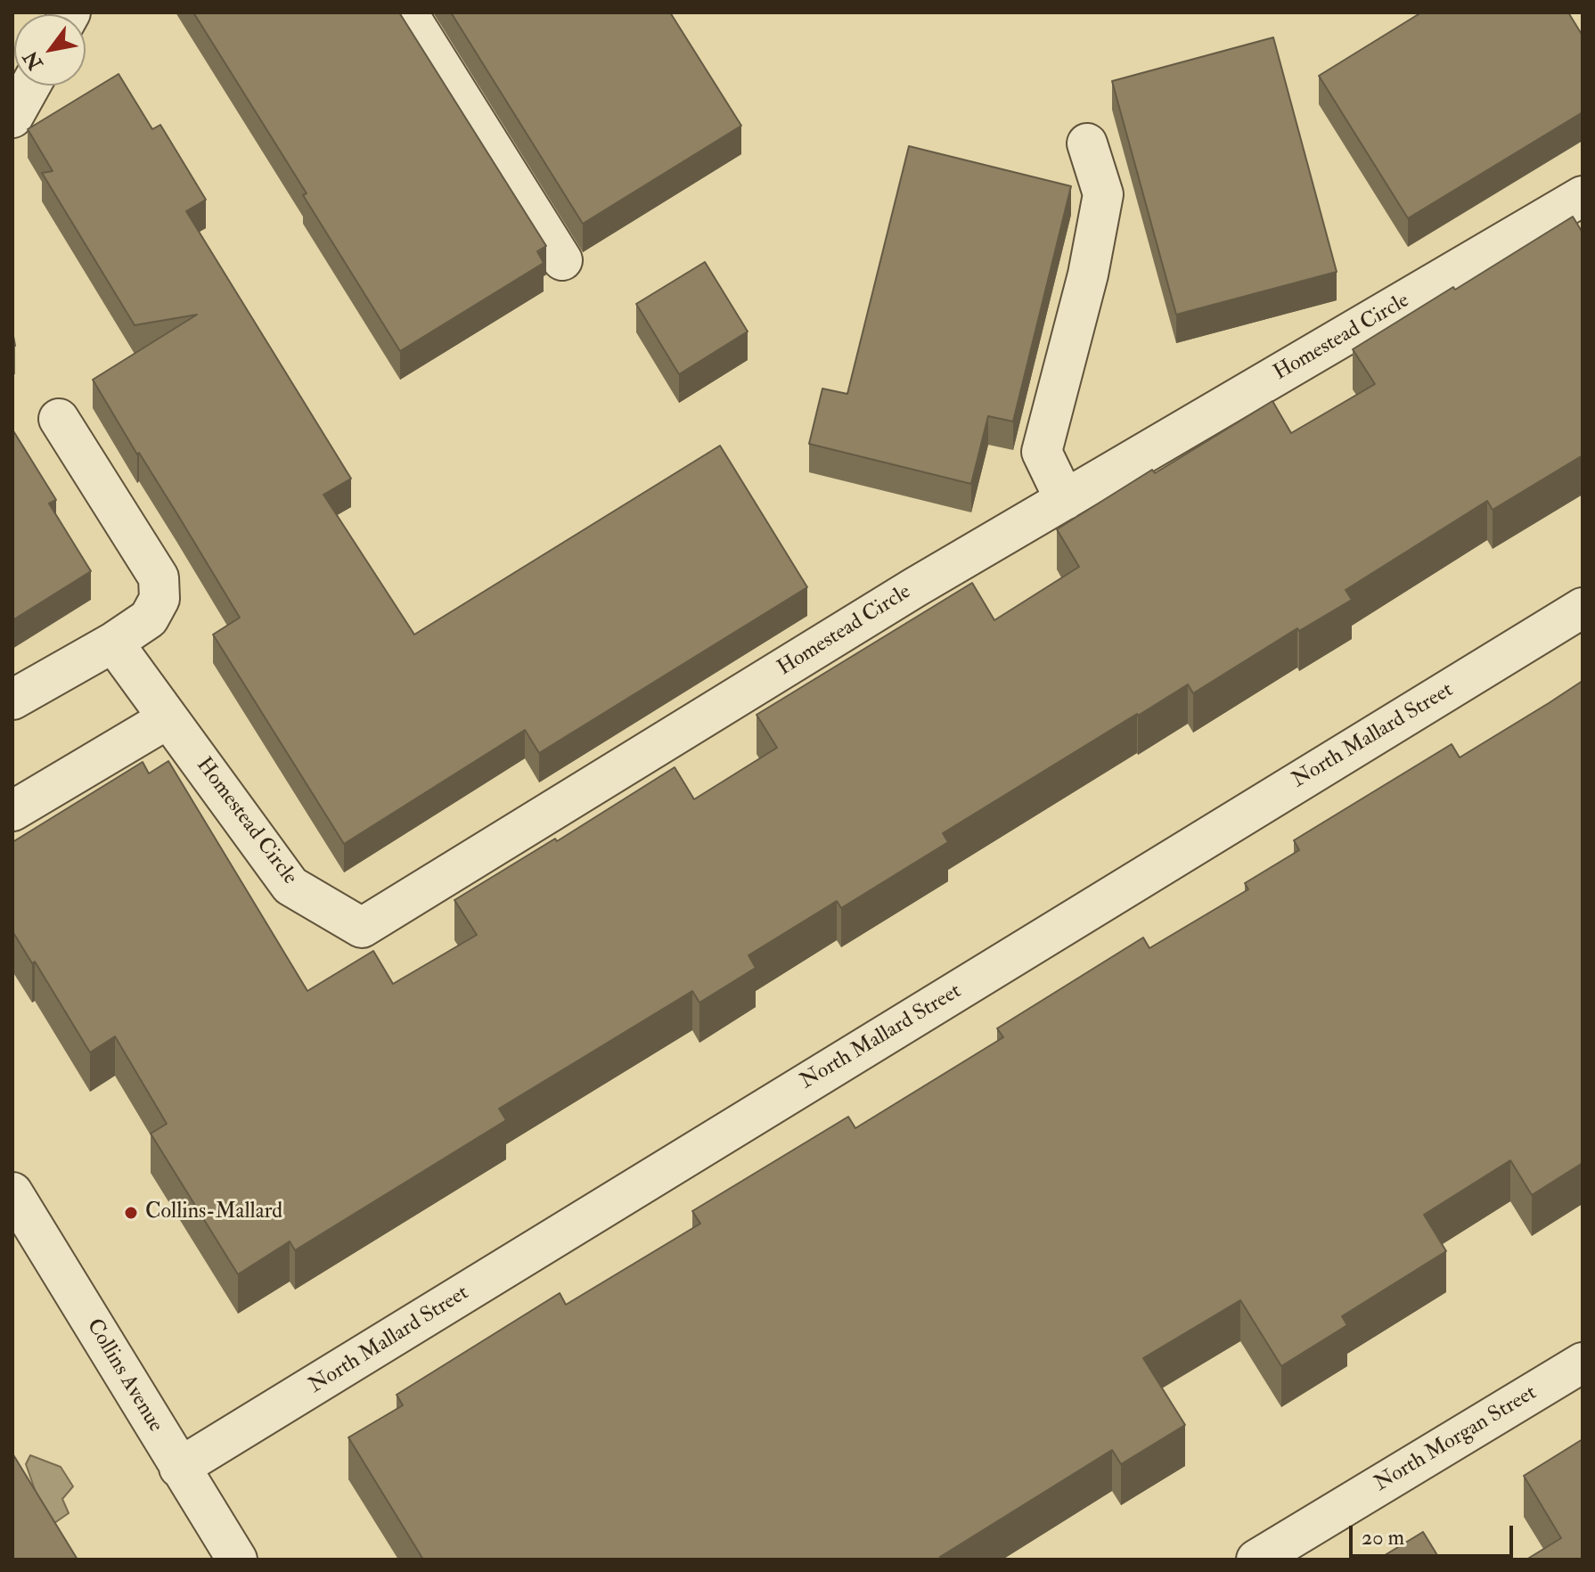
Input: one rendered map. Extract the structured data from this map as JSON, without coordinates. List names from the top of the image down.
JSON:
{
  "streets": {
    "street": [
      "Homestead Circle",
      "North Mallard Street",
      "Collins Avenue",
      "North Morgan Street"
    ]
  },
  "crossings": [
    ["North Mallard Street", "Collins Avenue"]
  ],
  "places": ["Collins-Mallard"],
  "scale_bar": "20 m",
  "north": "bottom left"
}
